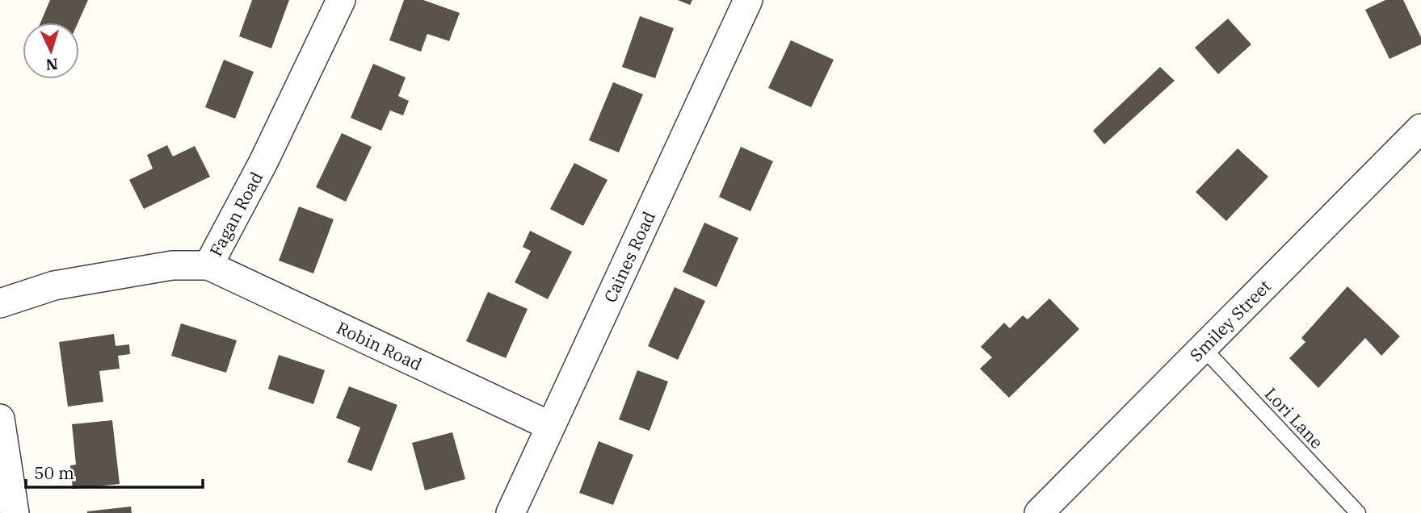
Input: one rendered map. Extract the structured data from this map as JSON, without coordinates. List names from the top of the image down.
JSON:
{
  "streets": {
    "street": [
      "Fagan Road",
      "Caines Road",
      "Smiley Street",
      "Robin Road"
    ],
    "lane": ["Lori Lane"]
  },
  "crossings": [
    ["Fagan Road", "Robin Road"],
    ["Caines Road", "Robin Road"],
    ["Smiley Street", "Lori Lane"]
  ],
  "scale_bar": "50 m",
  "north": "bottom"
}
